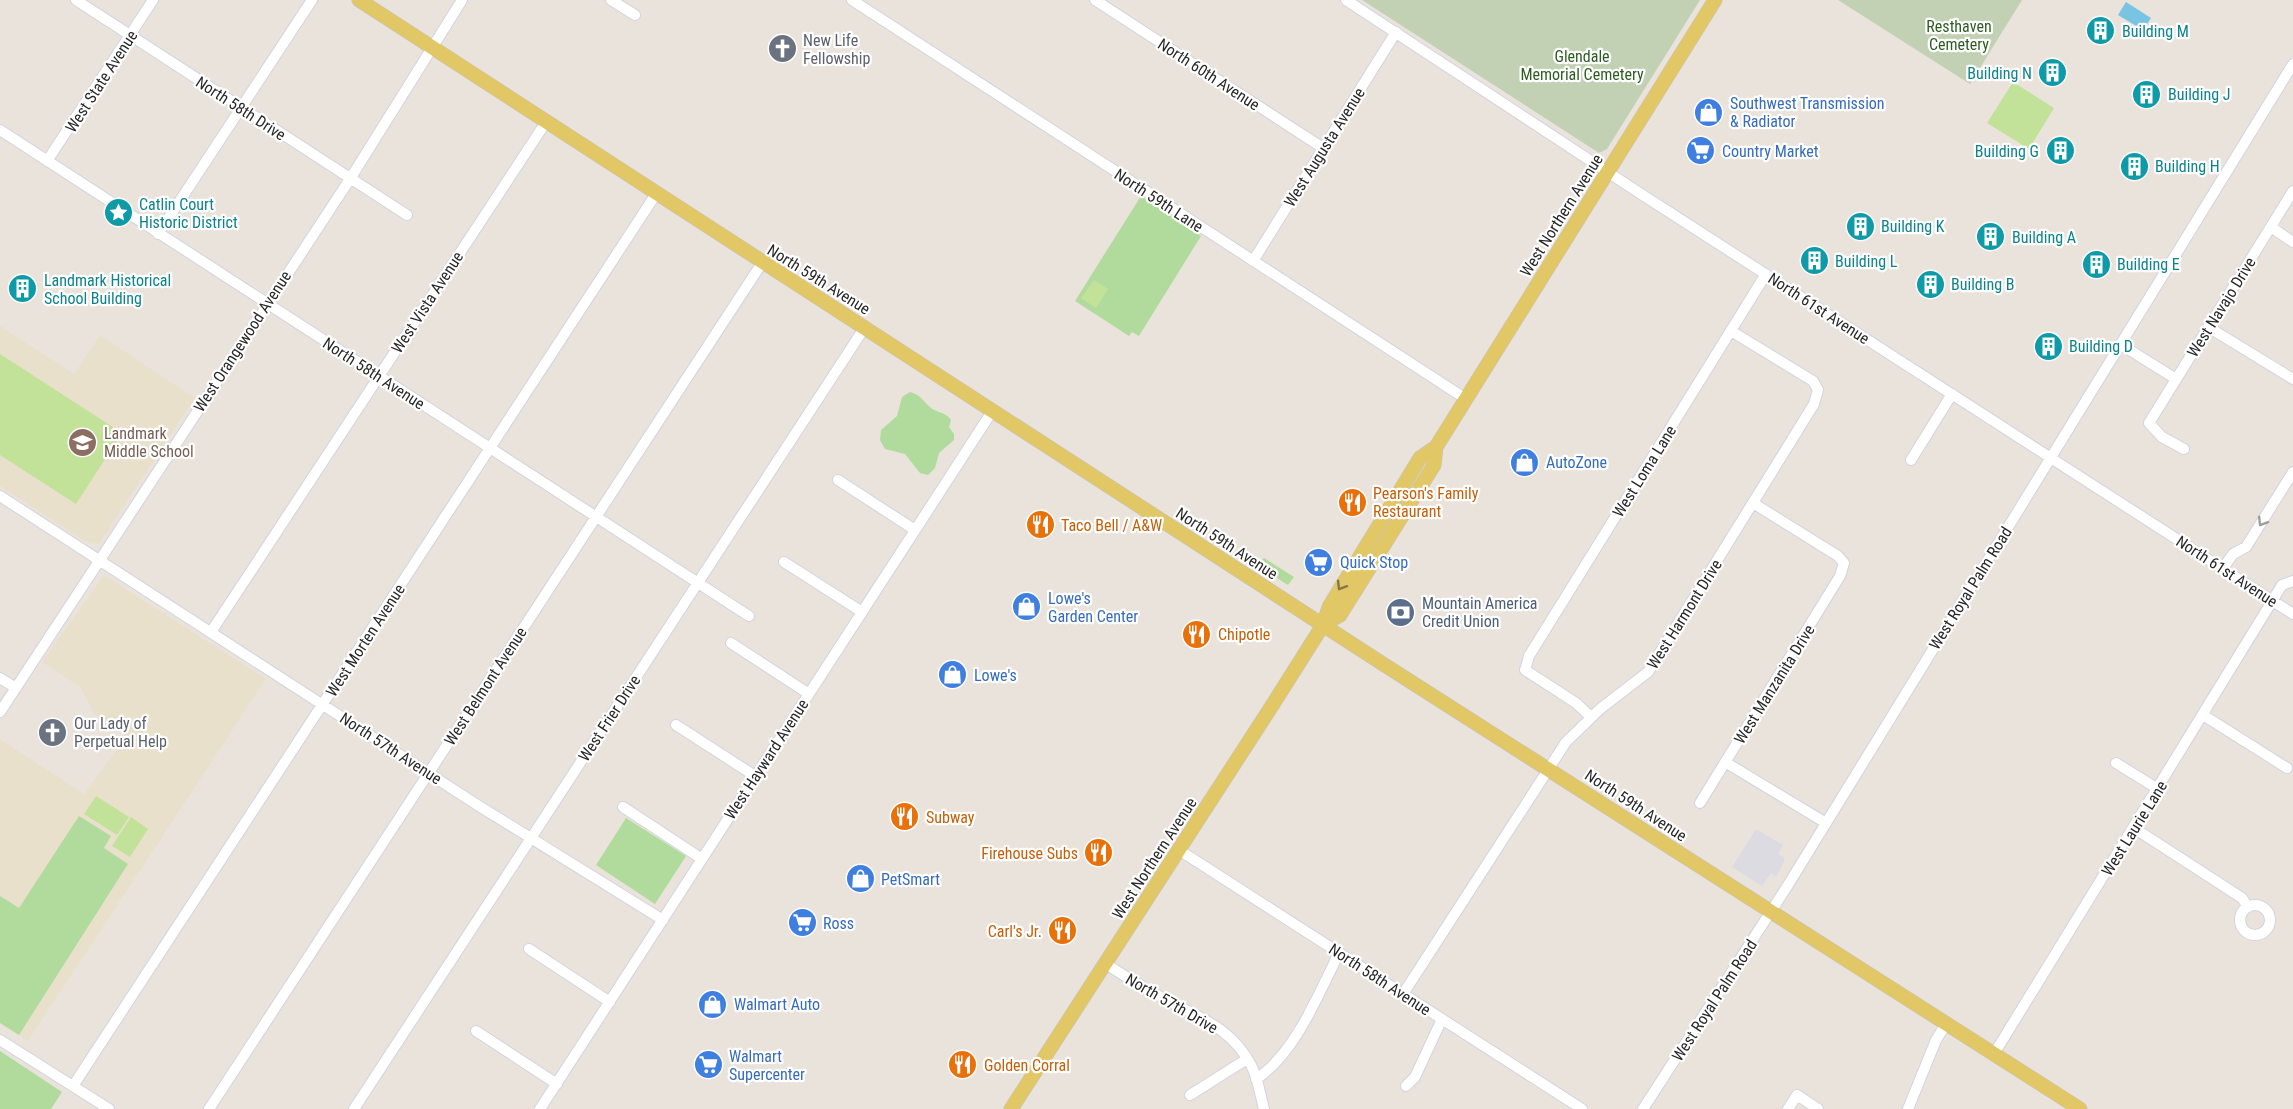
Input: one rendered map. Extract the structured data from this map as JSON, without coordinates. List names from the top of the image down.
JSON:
{
  "streets": {
    "main road": ["West Northern Avenue", "North 59th Avenue"],
    "street": [
      "North 60th Avenue",
      "West State Avenue",
      "North 58th Drive",
      "West Augusta Avenue",
      "North 59th Lane",
      "West Vista Avenue",
      "West Navajo Drive",
      "North 61st Avenue",
      "West Orangewood Avenue",
      "North 58th Avenue",
      "West Loma Lane",
      "West Royal Palm Road",
      "West Harmont Drive",
      "West Morten Avenue",
      "West Manzanita Drive",
      "West Belmont Avenue",
      "West Frier Drive",
      "North 57th Avenue",
      "West Hayward Avenue",
      "West Laurie Lane",
      "North 57th Drive"
    ]
  },
  "crossings": [
    ["North 60th Avenue", "West Augusta Avenue"],
    ["West State Avenue", "North 58th Drive"],
    ["West State Avenue", "North 58th Avenue"],
    ["North 58th Drive", "West Orangewood Avenue"],
    ["West Augusta Avenue", "North 59th Lane"],
    ["West Augusta Avenue", "North 61st Avenue"],
    ["North 59th Lane", "West Northern Avenue"],
    ["West Northern Avenue", "North 59th Avenue"],
    ["West Northern Avenue", "North 61st Avenue"],
    ["West Northern Avenue", "North 58th Avenue"],
    ["West Northern Avenue", "North 57th Drive"],
    ["North 59th Avenue", "West Vista Avenue"],
    ["North 59th Avenue", "West Orangewood Avenue"],
    ["North 59th Avenue", "West Royal Palm Road"],
    ["North 59th Avenue", "West Harmont Drive"],
    ["North 59th Avenue", "West Morten Avenue"],
    ["North 59th Avenue", "West Belmont Avenue"],
    ["North 59th Avenue", "West Frier Drive"],
    ["North 59th Avenue", "West Hayward Avenue"],
    ["North 59th Avenue", "West Laurie Lane"],
    ["West Vista Avenue", "North 58th Avenue"],
    ["West Vista Avenue", "North 57th Avenue"],
    ["North 61st Avenue", "West Loma Lane"],
    ["North 61st Avenue", "West Royal Palm Road"],
    ["North 61st Avenue", "West Laurie Lane"],
    ["West Orangewood Avenue", "North 58th Avenue"],
    ["West Orangewood Avenue", "North 57th Avenue"],
    ["North 58th Avenue", "West Harmont Drive"],
    ["North 58th Avenue", "West Morten Avenue"],
    ["North 58th Avenue", "West Belmont Avenue"],
    ["North 58th Avenue", "West Frier Drive"],
    ["West Loma Lane", "West Harmont Drive"],
    ["West Harmont Drive", "West Manzanita Drive"],
    ["West Morten Avenue", "North 57th Avenue"],
    ["West Belmont Avenue", "North 57th Avenue"],
    ["West Frier Drive", "North 57th Avenue"],
    ["North 57th Avenue", "West Hayward Avenue"]
  ],
  "parks": ["Resthaven Cemetery", "Glendale Memorial Cemetery"],
  "places": {
    "building": [
      "Building M",
      "Building N",
      "Building J",
      "Building G",
      "Building H",
      "Building K",
      "Building A",
      "Building L",
      "Building E",
      "Building B",
      "Landmark Historical School Building",
      "Building D"
    ],
    "church": ["New Life Fellowship", "Our Lady of Perpetual Help"],
    "shop": [
      "Southwest Transmission & Radiator",
      "AutoZone",
      "Lowe's Garden Center",
      "Lowe's",
      "PetSmart",
      "Walmart Auto"
    ],
    "supermarket": [
      "Country Market",
      "Quick Stop",
      "Ross",
      "Walmart Supercenter"
    ],
    "place": ["Catlin Court Historic District"],
    "school or university": ["Landmark Middle School"],
    "restaurant": [
      "Pearson's Family Restaurant",
      "Taco Bell / A&W",
      "Chipotle",
      "Subway",
      "Firehouse Subs",
      "Carl's Jr.",
      "Golden Corral"
    ],
    "bank": ["Mountain America Credit Union"]
  }
}
